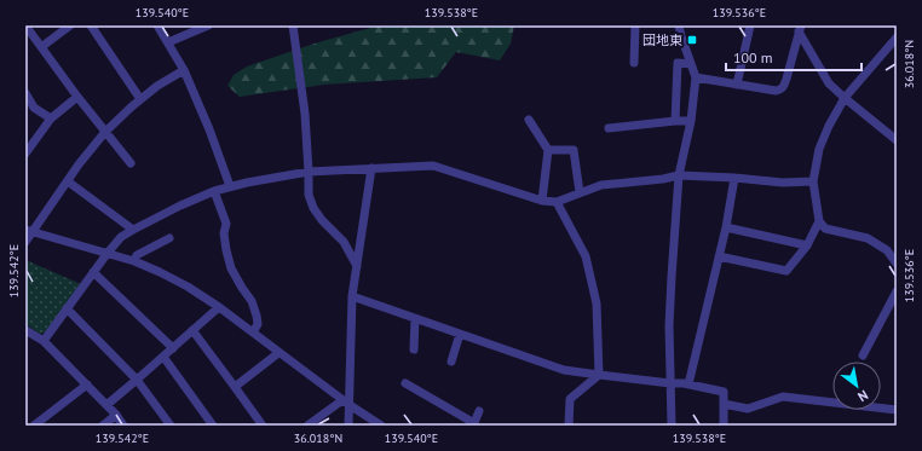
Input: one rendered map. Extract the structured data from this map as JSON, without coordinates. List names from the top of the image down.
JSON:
{
  "places": {
    "transit": ["団地東"]
  },
  "scale_bar": "100 m",
  "north": "bottom right",
  "coordinates": [
    "139.540°E",
    "139.538°E",
    "139.536°E",
    "36.018°N",
    "139.542°E"
  ]
}
